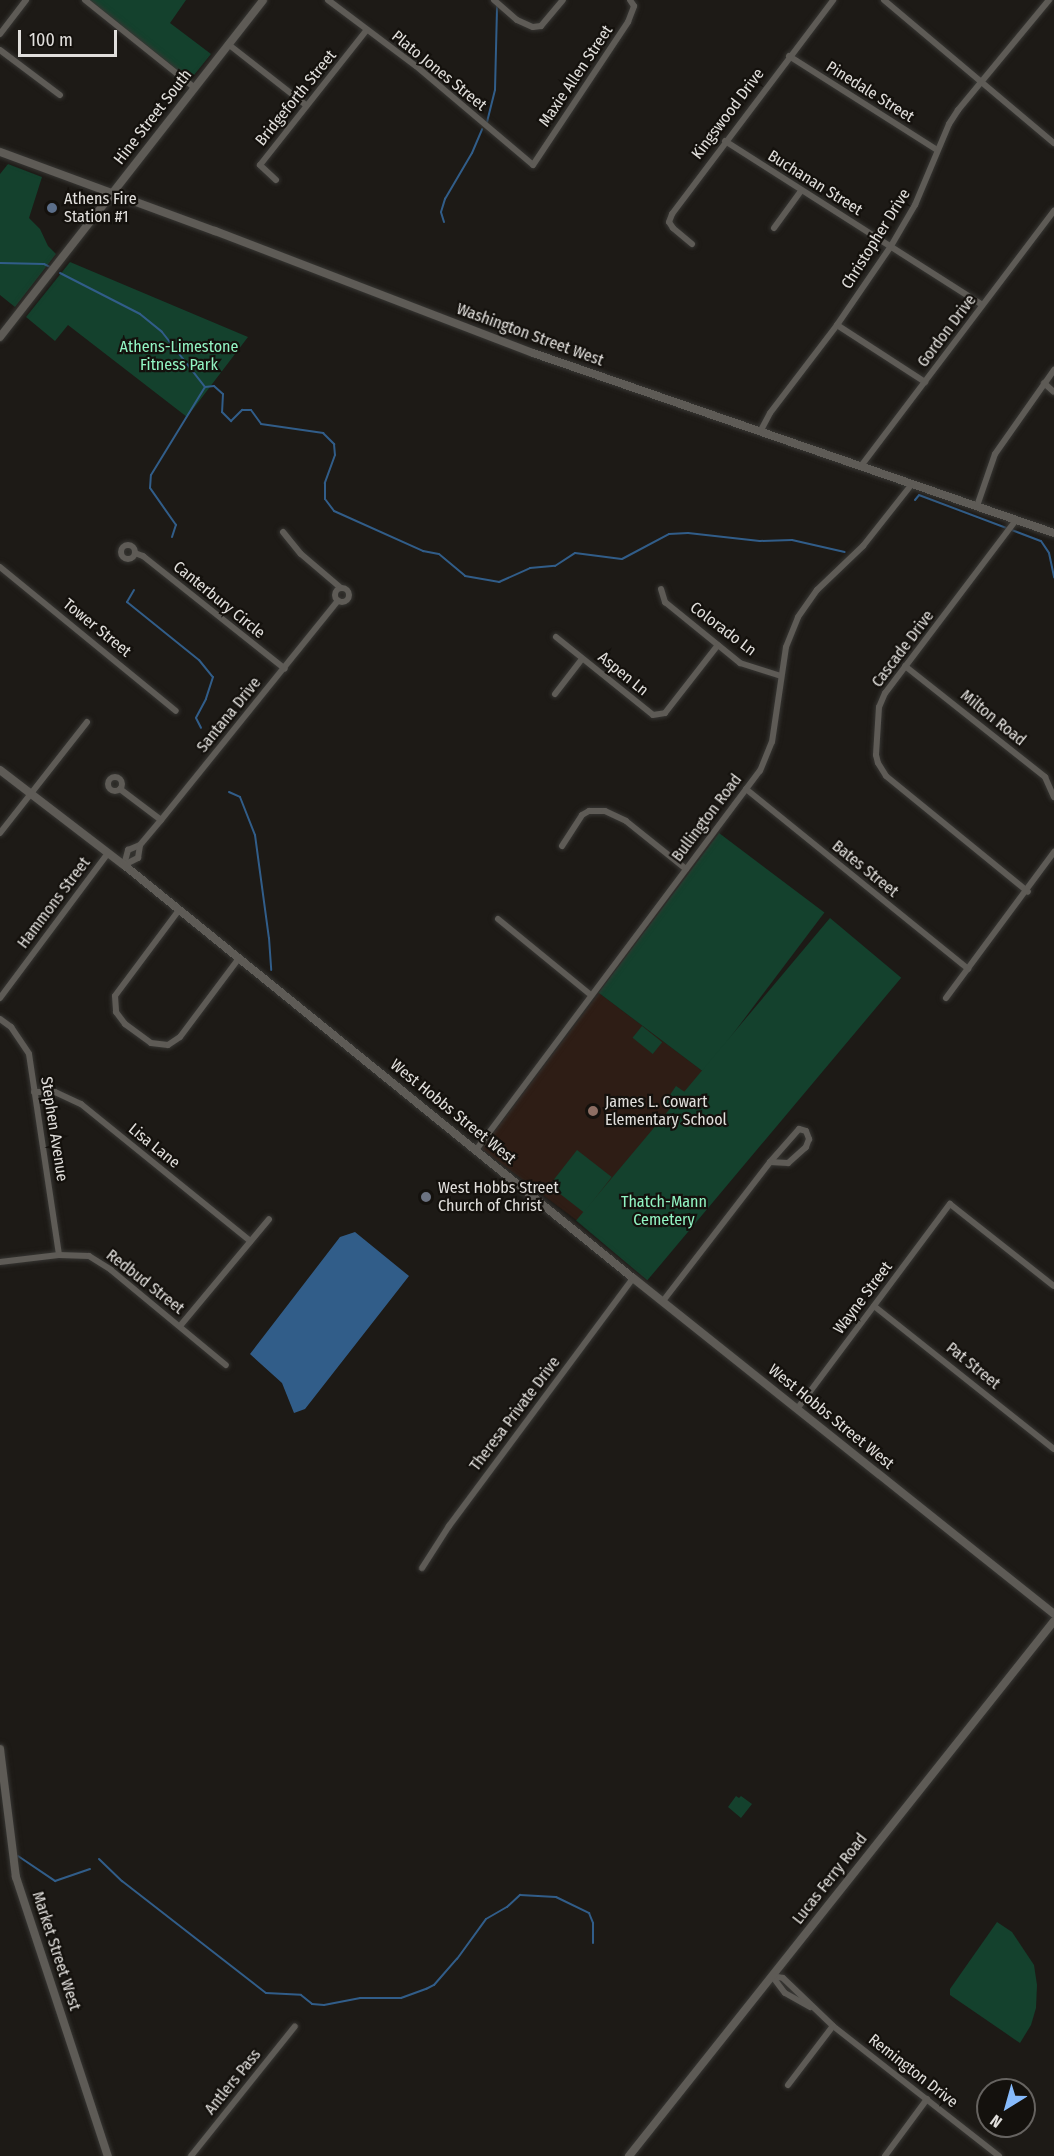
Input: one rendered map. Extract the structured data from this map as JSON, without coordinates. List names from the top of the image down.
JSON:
{
  "streets": {
    "street": [
      "Plato Jones Street",
      "Maxie Allen Street",
      "Pinedale Street",
      "Bridgeforth Street",
      "Kingswood Drive",
      "Hine Street South",
      "Buchanan Street",
      "Christopher Drive",
      "Gordon Drive",
      "Washington Street West",
      "Canterbury Circle",
      "Tower Street",
      "Colorado Ln",
      "Cascade Drive",
      "Aspen Ln",
      "Santana Drive",
      "Milton Road",
      "Bullington Road",
      "Bates Street",
      "Hammons Street",
      "West Hobbs Street West",
      "Stephen Avenue",
      "Lisa Lane",
      "Redbud Street",
      "Wayne Street",
      "Pat Street",
      "Theresa Private Drive",
      "Lucas Ferry Road",
      "Market Street West",
      "Remington Drive",
      "Antlers Pass"
    ]
  },
  "crossings": [
    ["Plato Jones Street", "Maxie Allen Street"],
    ["Plato Jones Street", "Bridgeforth Street"],
    ["Pinedale Street", "Kingswood Drive"],
    ["Pinedale Street", "Christopher Drive"],
    ["Kingswood Drive", "Buchanan Street"],
    ["Hine Street South", "Washington Street West"],
    ["Buchanan Street", "Christopher Drive"],
    ["Buchanan Street", "Gordon Drive"],
    ["Christopher Drive", "Washington Street West"],
    ["Gordon Drive", "Washington Street West"],
    ["Washington Street West", "Cascade Drive"],
    ["Washington Street West", "Bullington Road"],
    ["Canterbury Circle", "Santana Drive"],
    ["Colorado Ln", "Aspen Ln"],
    ["Colorado Ln", "Bullington Road"],
    ["Cascade Drive", "Milton Road"],
    ["Santana Drive", "West Hobbs Street West"],
    ["Bullington Road", "Bates Street"],
    ["Bullington Road", "West Hobbs Street West"],
    ["Hammons Street", "West Hobbs Street West"],
    ["West Hobbs Street West", "Wayne Street"],
    ["West Hobbs Street West", "Theresa Private Drive"],
    ["Stephen Avenue", "Lisa Lane"],
    ["Stephen Avenue", "Redbud Street"],
    ["Wayne Street", "Pat Street"],
    ["Lucas Ferry Road", "Remington Drive"]
  ],
  "parks": ["Athens-Limestone Fitness Park", "Thatch-Mann Cemetery"],
  "places": ["Athens Fire Station #1", "James L. Cowart Elementary School", "West Hobbs Street Church of Christ"],
  "scale_bar": "100 m",
  "north": "bottom left"
}
